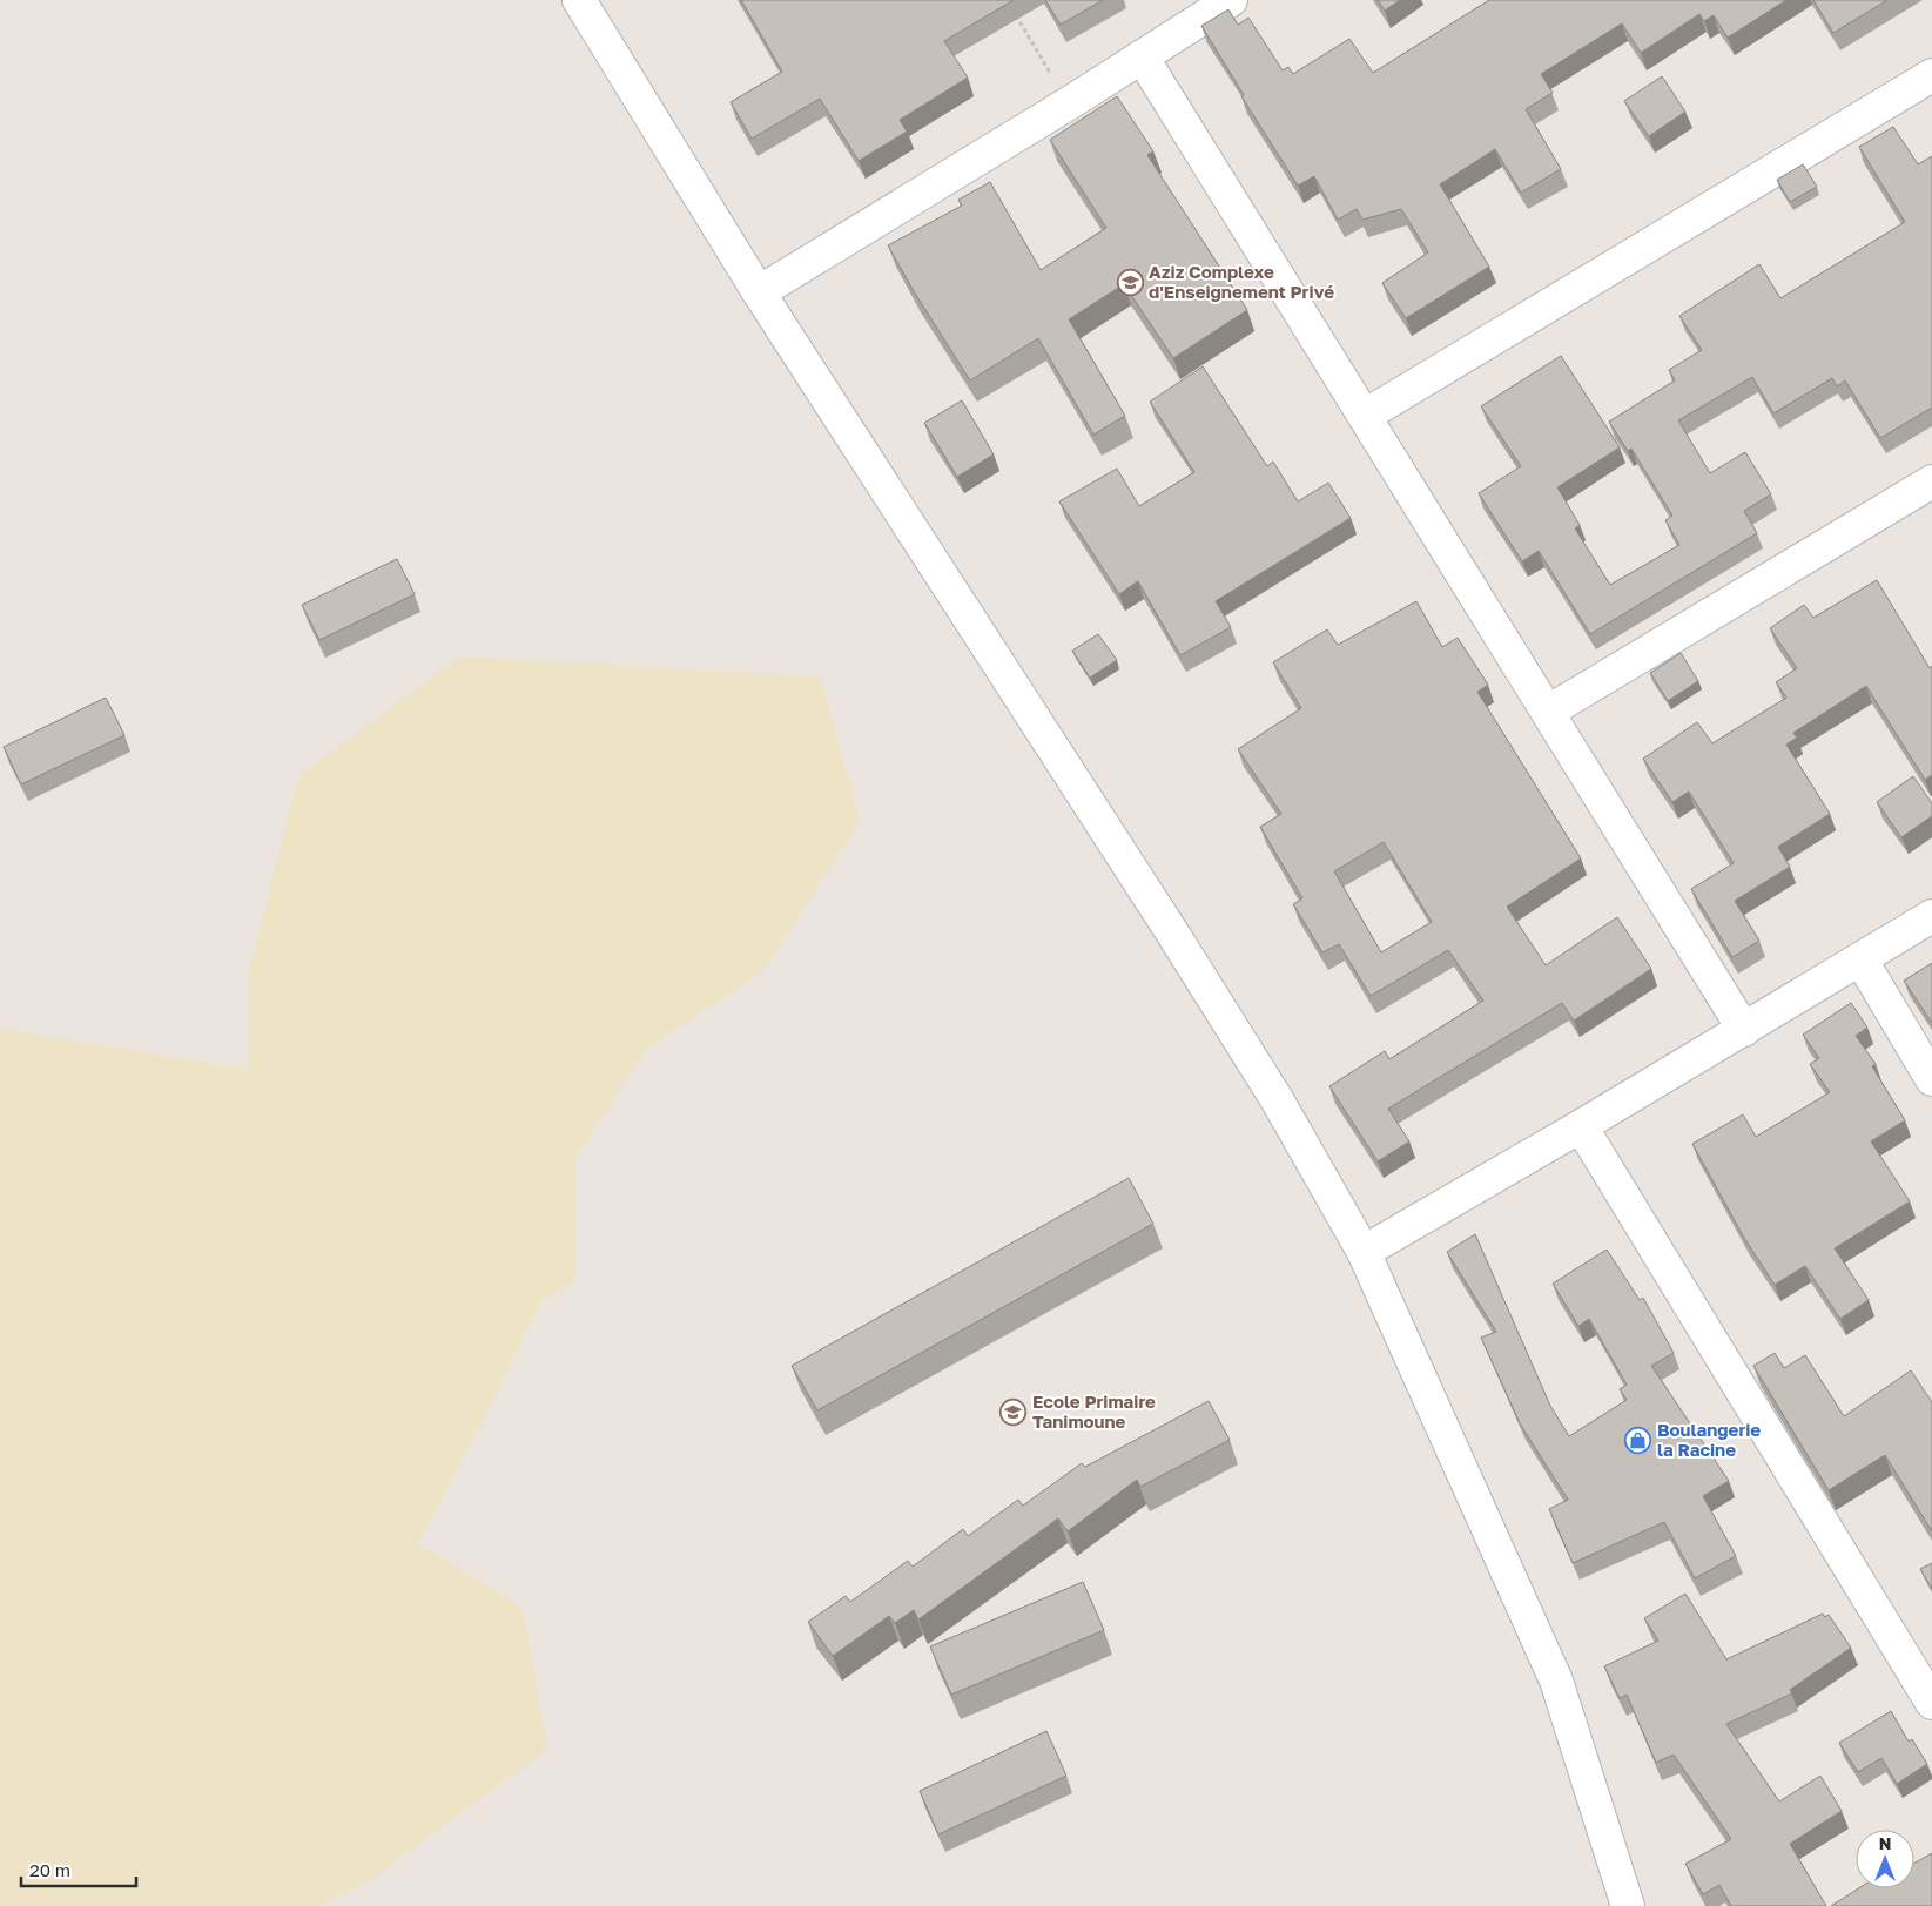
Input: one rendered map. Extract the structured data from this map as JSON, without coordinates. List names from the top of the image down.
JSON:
{
  "places": {
    "school or university": ["Aziz Complexe d'Enseignement Privé", "Ecole Primaire Tanimoune"],
    "shop": ["Boulangerie la Racine"]
  },
  "scale_bar": "20 m",
  "north": "top"
}
